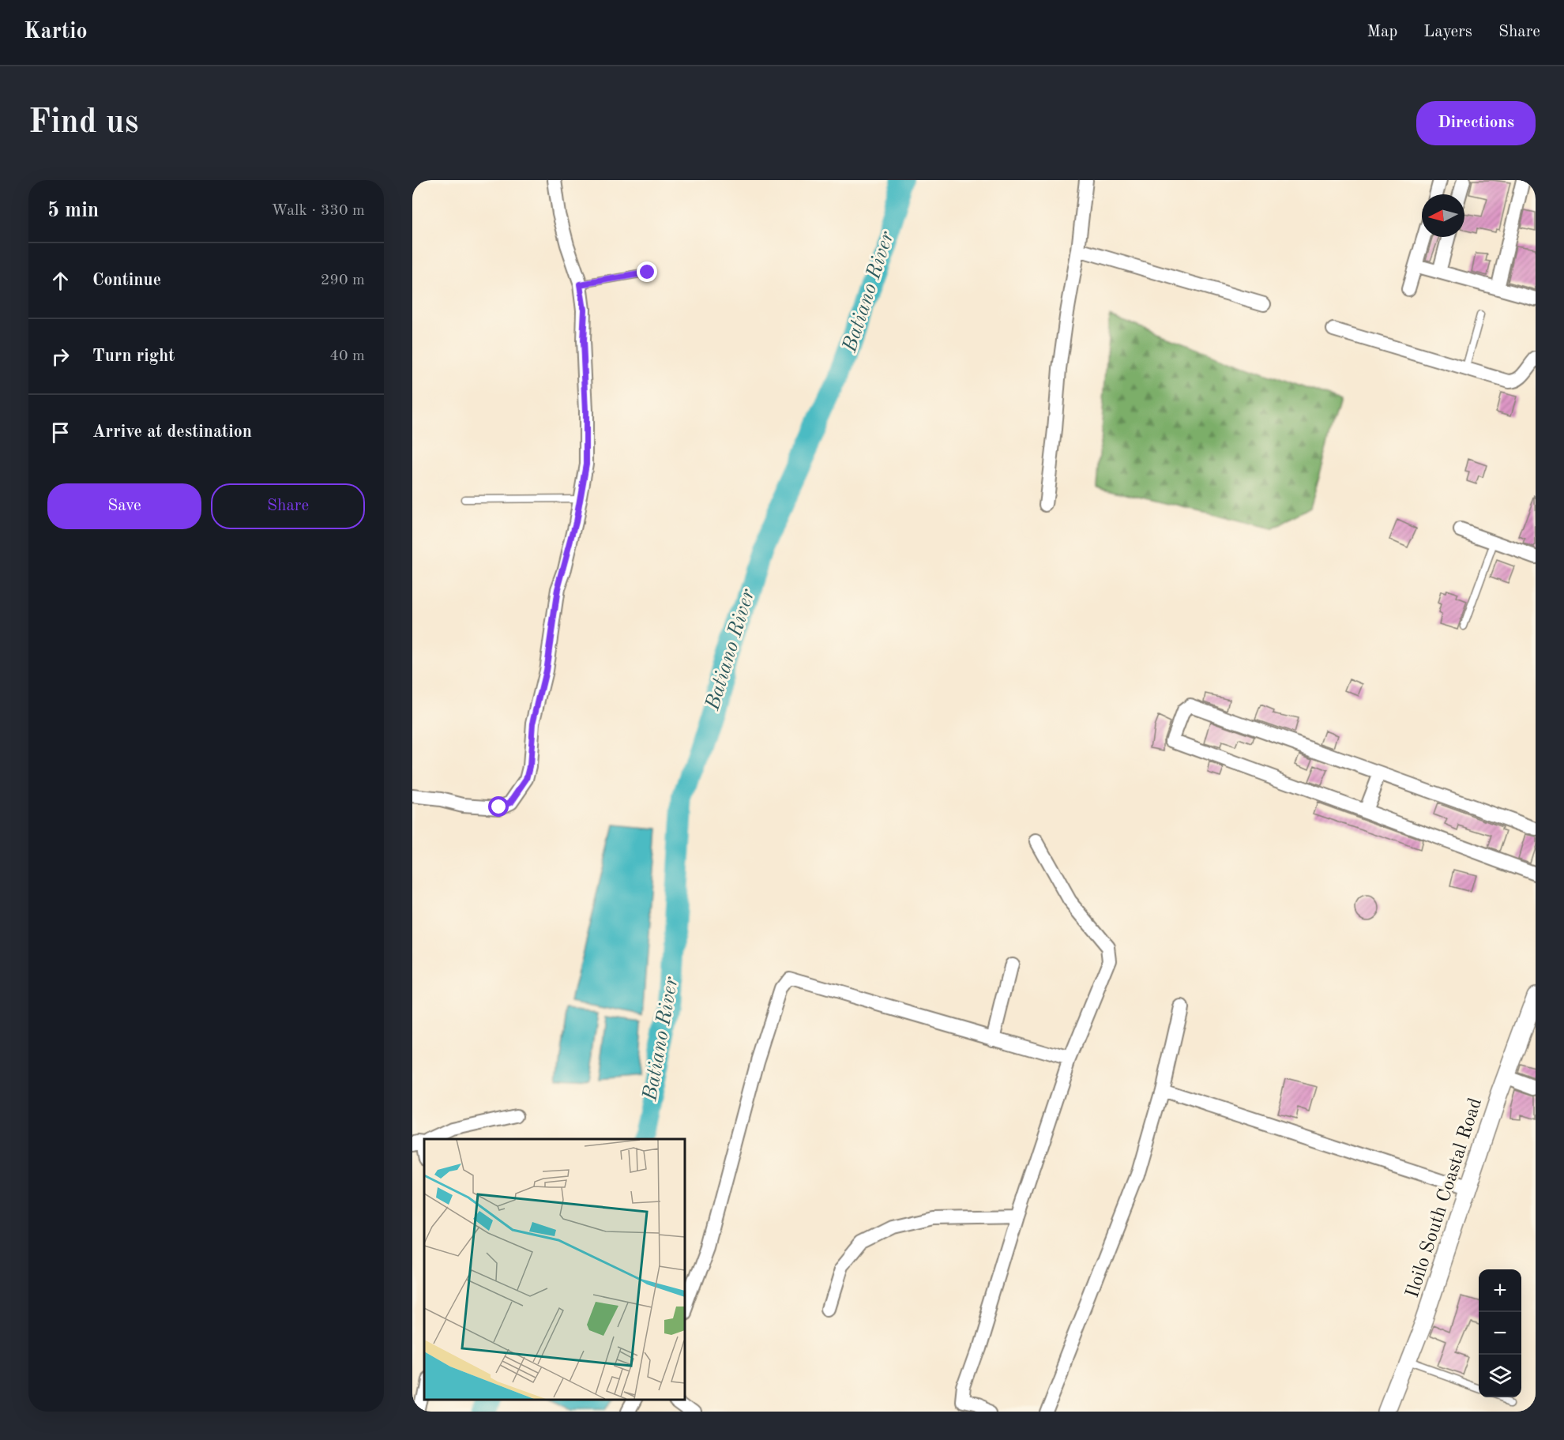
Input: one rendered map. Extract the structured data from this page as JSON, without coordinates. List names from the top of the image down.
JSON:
{
  "streets": {
    "street": ["Iloilo South Coastal Road"]
  },
  "water": ["Batiano River"],
  "north": "left",
  "page": {
    "header": "Kartio",
    "nav": ["Map", "Layers", "Share"],
    "buttons": [
      "Directions",
      ["Save", "Share"]
    ],
    "title": "Find us",
    "heading": ["5 min", "Walk · 330 m"],
    "list": [
      ["Continue", "290 m"],
      ["Turn right", "40 m"],
      "Arrive at destination"
    ],
    "map_buttons": ["+", "−"]
  }
}
